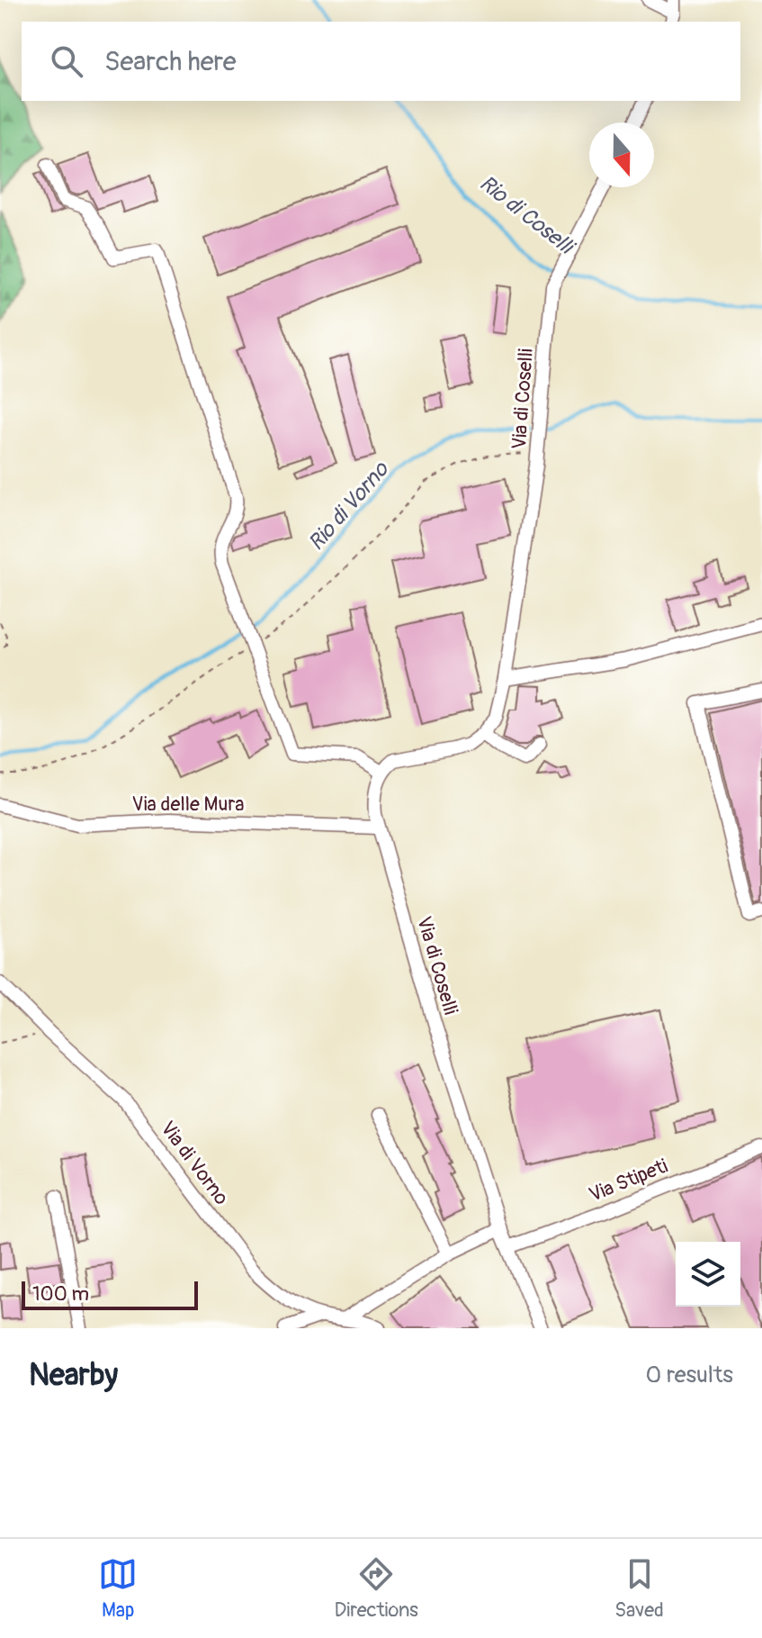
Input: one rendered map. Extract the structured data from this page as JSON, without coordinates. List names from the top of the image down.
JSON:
{
  "streets": {
    "street": [
      "Via di Coselli",
      "Via delle Mura",
      "Via di Vorno",
      "Via Stipeti"
    ]
  },
  "crossings": [
    ["Via di Coselli", "Via delle Mura"],
    ["Via di Coselli", "Via Stipeti"]
  ],
  "water": ["Rio di Coselli", "Rio di Vorno"],
  "scale_bar": "100 m",
  "north": "bottom",
  "page": {
    "search": "Search here",
    "scale": "100 m",
    "heading": ["Nearby", "0 results"],
    "nav": ["Map", "Directions", "Saved"]
  }
}
